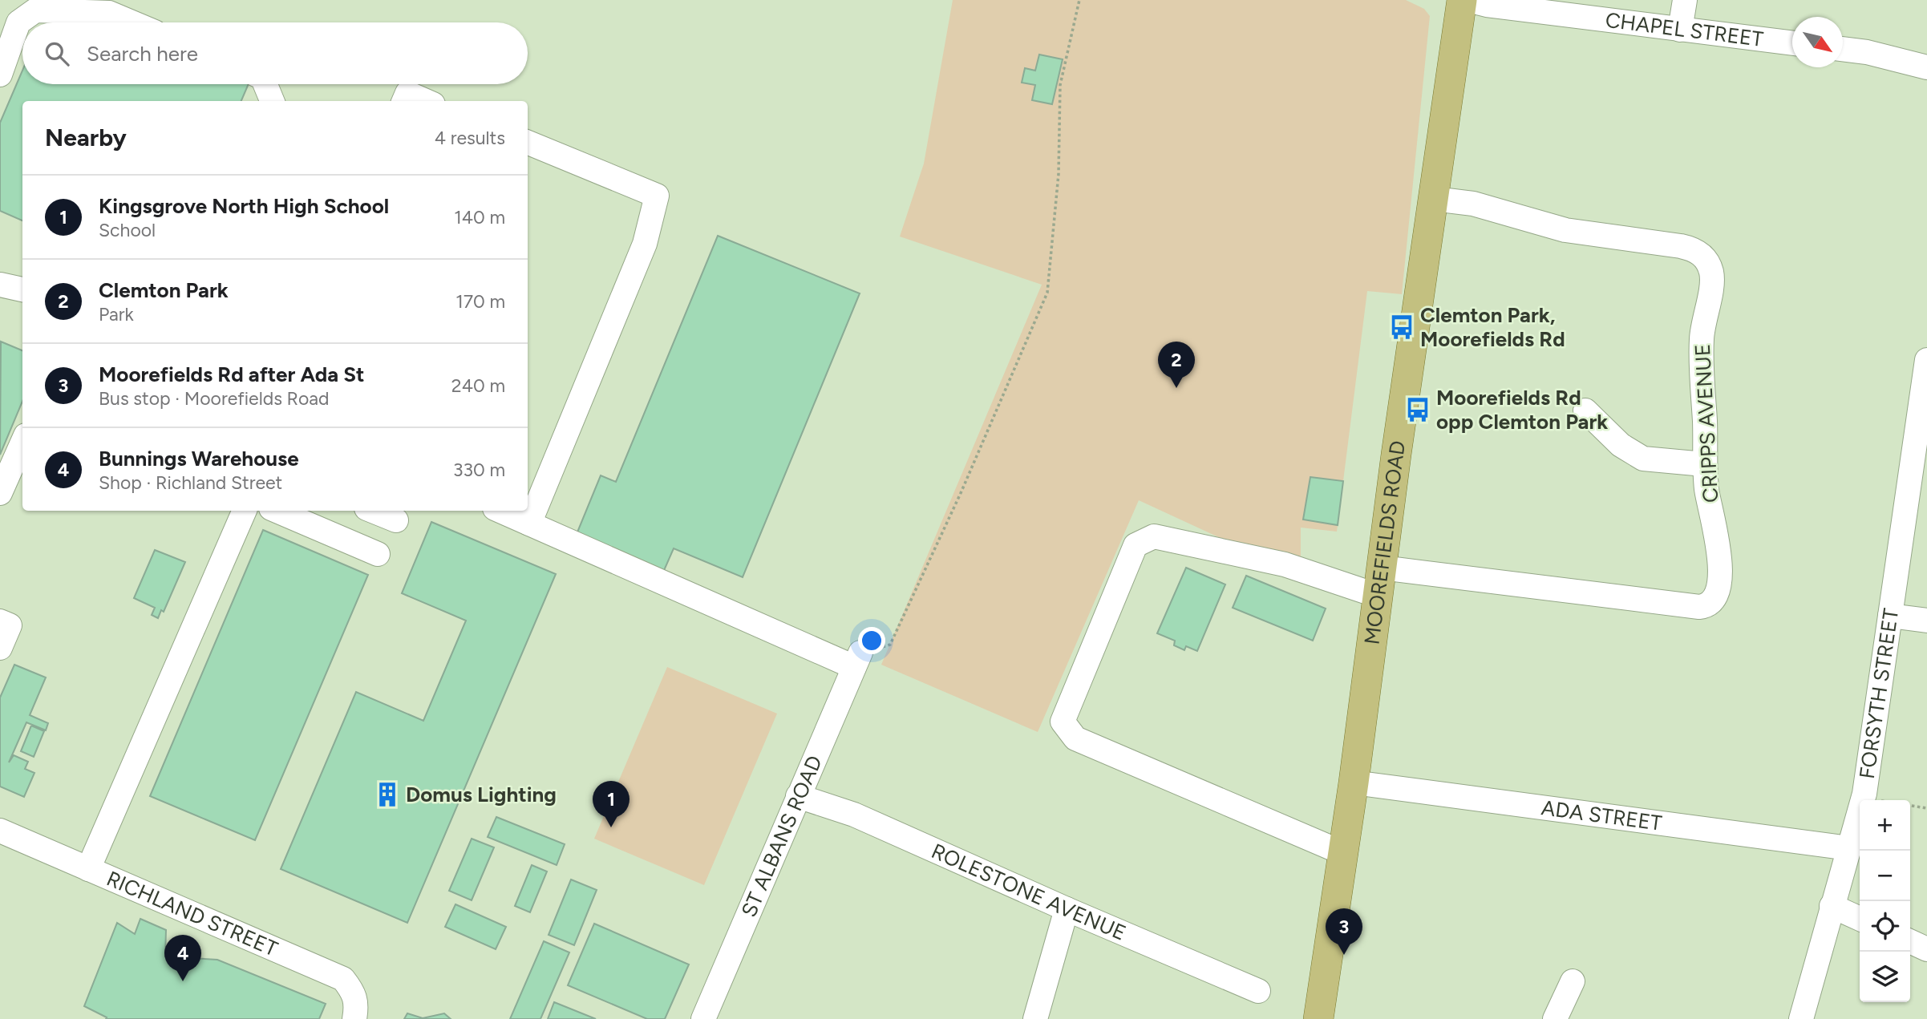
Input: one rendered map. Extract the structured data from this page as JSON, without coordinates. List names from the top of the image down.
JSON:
{
  "streets": {
    "main road": ["MOOREFIELDS ROAD"],
    "street": [
      "CHAPEL STREET",
      "CRIPPS AVENUE",
      "FORSYTH STREET",
      "ADA STREET",
      "ST ALBANS ROAD",
      "ROLESTONE AVENUE",
      "RICHLAND STREET"
    ]
  },
  "crossings": [
    ["CRIPPS AVENUE", "MOOREFIELDS ROAD"],
    ["MOOREFIELDS ROAD", "ADA STREET"],
    ["FORSYTH STREET", "ADA STREET"],
    ["ST ALBANS ROAD", "ROLESTONE AVENUE"]
  ],
  "places": {
    "bus stop": ["Clemton Park, Moorefields Rd", "Moorefields Rd opp Clemton Park"],
    "building": ["Domus Lighting"]
  },
  "north": "bottom right",
  "page": {
    "search": "Search here",
    "heading": ["Nearby", "4 results"],
    "list": [
      {
        "mark": "1",
        "name": "Kingsgrove North High School",
        "note": "School",
        "value": "140 m"
      },
      {
        "mark": "2",
        "name": "Clemton Park",
        "note": "Park",
        "value": "170 m"
      },
      {
        "mark": "3",
        "name": "Moorefields Rd after Ada St",
        "note": "Bus stop · Moorefields Road",
        "value": "240 m"
      },
      {
        "mark": "4",
        "name": "Bunnings Warehouse",
        "note": "Shop · Richland Street",
        "value": "330 m"
      }
    ],
    "pins": [
      "2",
      "1",
      "3",
      "4"
    ],
    "map_buttons": ["+", "−"]
  }
}
